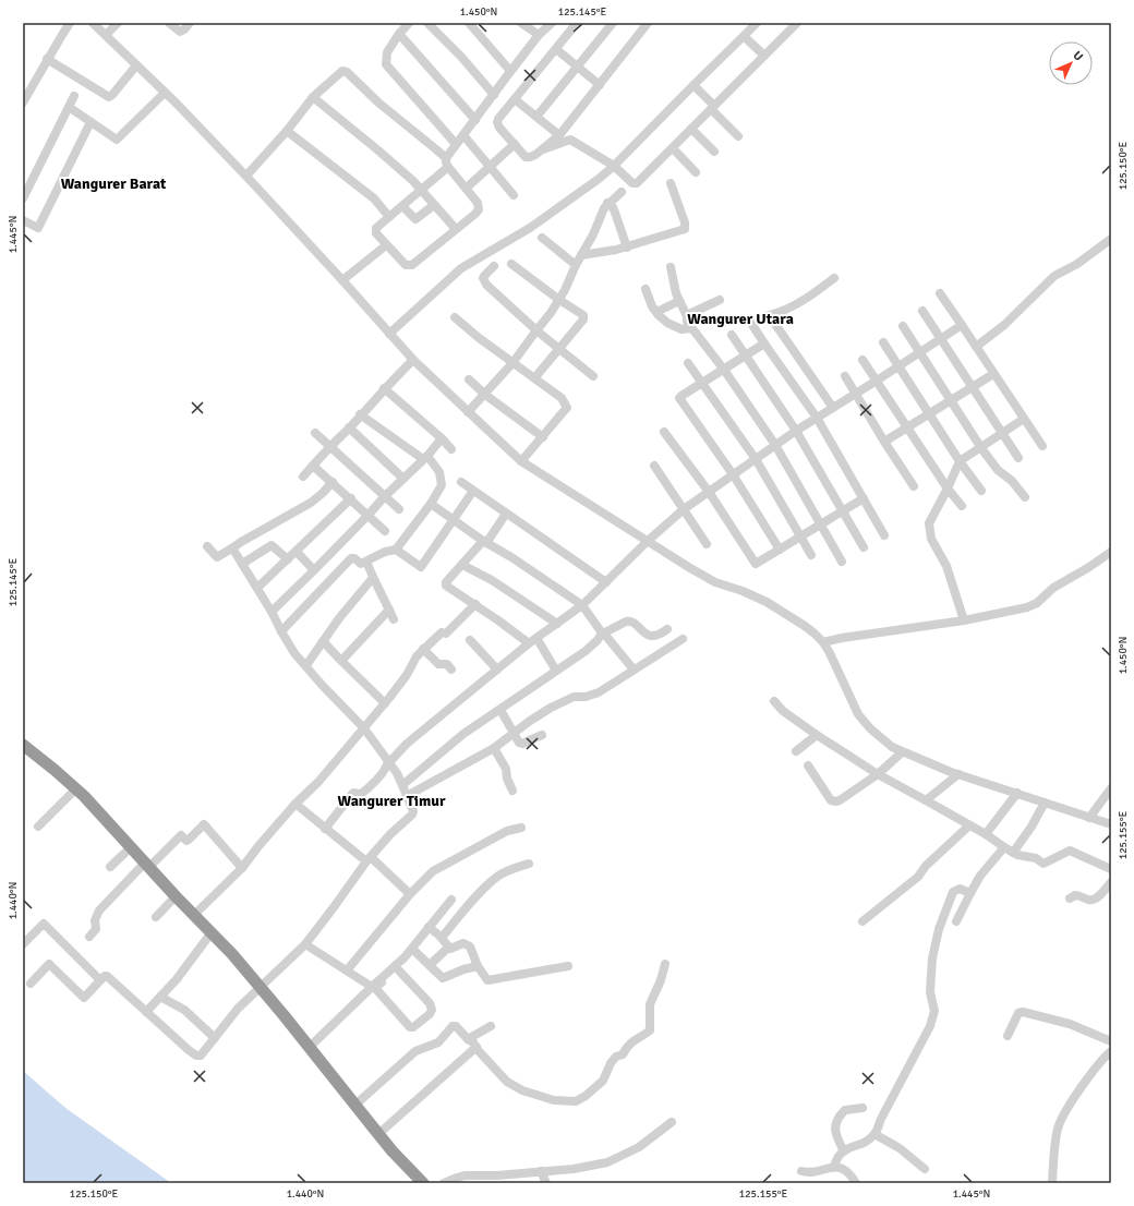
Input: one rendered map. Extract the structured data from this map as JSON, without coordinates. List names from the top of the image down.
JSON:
{
  "districts": ["Wangurer Barat", "Wangurer Utara", "Wangurer Timur"],
  "north": "top right",
  "coordinates": [
    "1.450°N",
    "125.145°E",
    "125.150°E",
    "1.445°N",
    "125.155°E",
    "1.440°N"
  ]
}
